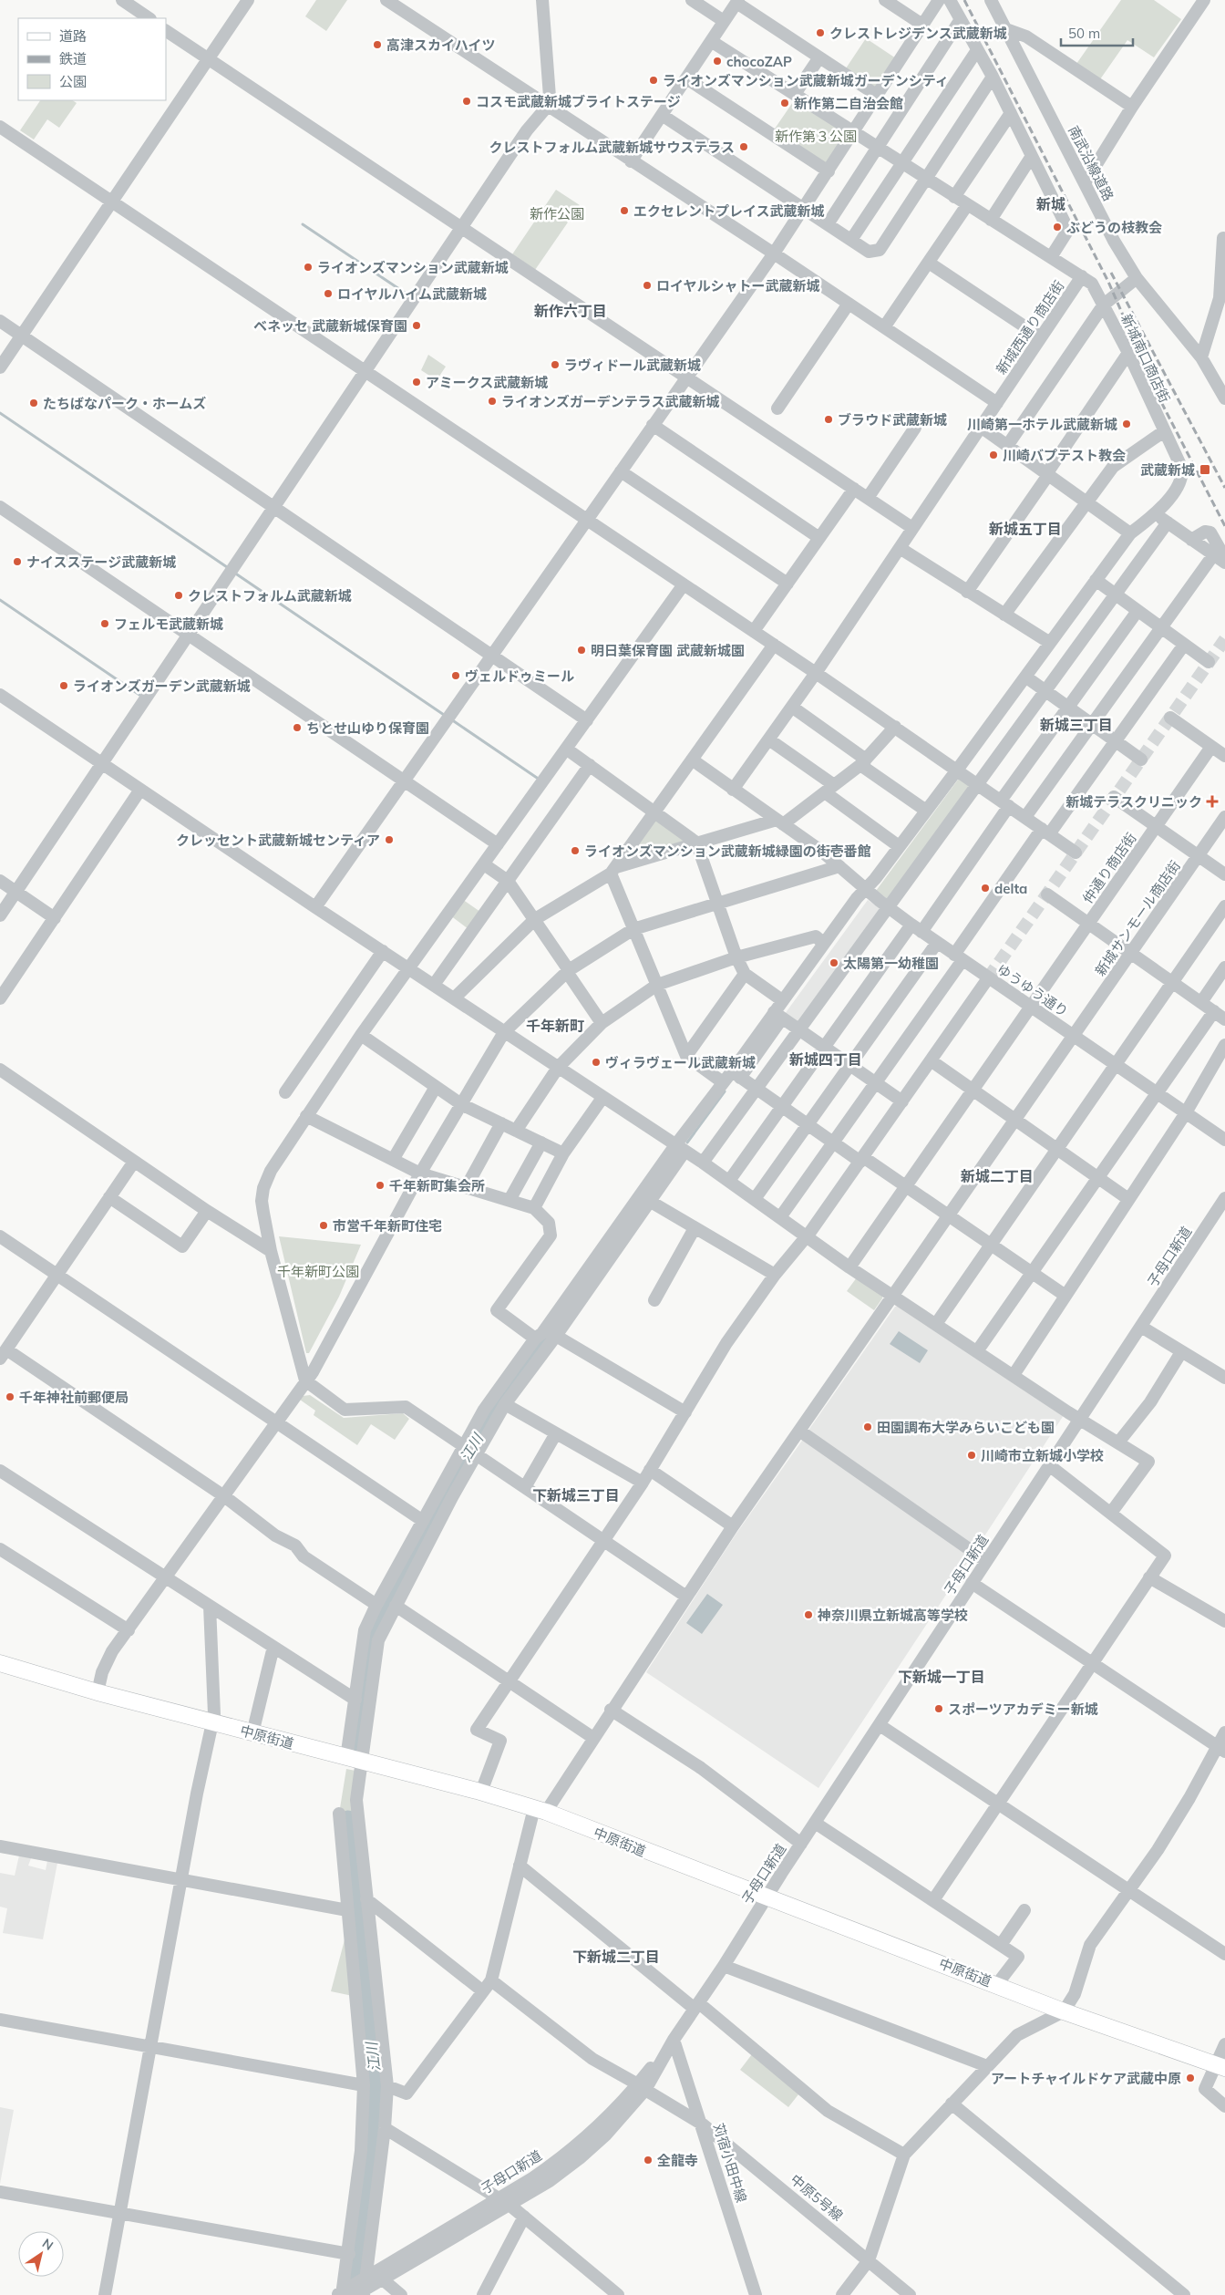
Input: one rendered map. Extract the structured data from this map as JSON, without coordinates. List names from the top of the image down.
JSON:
{
  "streets": {
    "main road": ["中原街道"],
    "street": [
      "南武沿線道路",
      "新城西通り商店街",
      "新城南口商店街",
      "仲通り商店街",
      "新城サンモール商店街",
      "ゆうゆう通り",
      "子母口新道",
      "苅宿小田中線",
      "中原5号線"
    ]
  },
  "crossings": [
    ["新城西通り商店街", "新城南口商店街"],
    ["新城西通り商店街", "ゆうゆう通り"],
    ["新城南口商店街", "ゆうゆう通り"],
    ["仲通り商店街", "ゆうゆう通り"],
    ["新城サンモール商店街", "ゆうゆう通り"],
    ["新城サンモール商店街", "中原街道"],
    ["新城サンモール商店街", "中原5号線"],
    ["子母口新道", "中原街道"],
    ["子母口新道", "苅宿小田中線"],
    ["子母口新道", "中原5号線"],
    ["苅宿小田中線", "中原5号線"]
  ],
  "districts": [
    "新城",
    "新作六丁目",
    "新城五丁目",
    "新城三丁目",
    "千年新町",
    "新城四丁目",
    "新城二丁目",
    "下新城三丁目",
    "下新城一丁目",
    "下新城二丁目"
  ],
  "water": ["江川"],
  "parks": ["新作第３公園", "新作公園", "千年新町公園"],
  "places": {
    "other": [
      "クレストレジデンス武蔵新城",
      "高津スカイハイツ",
      "chocoZAP",
      "ライオンズマンション武蔵新城ガーデンシティ",
      "コスモ武蔵新城ブライトステージ",
      "新作第二自治会館",
      "クレストフォルム武蔵新城サウステラス",
      "エクセレントプレイス武蔵新城",
      "ぶどうの枝教会",
      "ライオンズマンション武蔵新城",
      "ロイヤルシャトー武蔵新城",
      "ロイヤルハイム武蔵新城",
      "ベネッセ 武蔵新城保育園",
      "ラヴィドール武蔵新城",
      "アミークス武蔵新城",
      "ライオンズガーデンテラス武蔵新城",
      "たちばなパーク・ホームズ",
      "ブラウド武蔵新城",
      "川崎第一ホテル武蔵新城",
      "川崎バプテスト教会",
      "ナイスステージ武蔵新城",
      "クレストフォルム武蔵新城",
      "フェルモ武蔵新城",
      "明日葉保育園 武蔵新城園",
      "ヴェルドゥミール",
      "ライオンズガーデン武蔵新城",
      "ちとせ山ゆり保育園",
      "クレッセント武蔵新城センティア",
      "ライオンズマンション武蔵新城緑園の街壱番館",
      "delta",
      "太陽第一幼稚園",
      "ヴィラヴェール武蔵新城",
      "千年新町集会所",
      "市営千年新町住宅",
      "千年神社前郵便局",
      "田園調布大学みらいこども園",
      "川崎市立新城小学校",
      "神奈川県立新城高等学校",
      "スポーツアカデミー新城",
      "アートチャイルドケア武蔵中原",
      "全龍寺"
    ],
    "transit": ["武蔵新城"],
    "health": ["新城テラスクリニック"]
  },
  "legend": ["道路", "鉄道", "公園"],
  "scale_bar": "50 m",
  "north": "top right"
}
